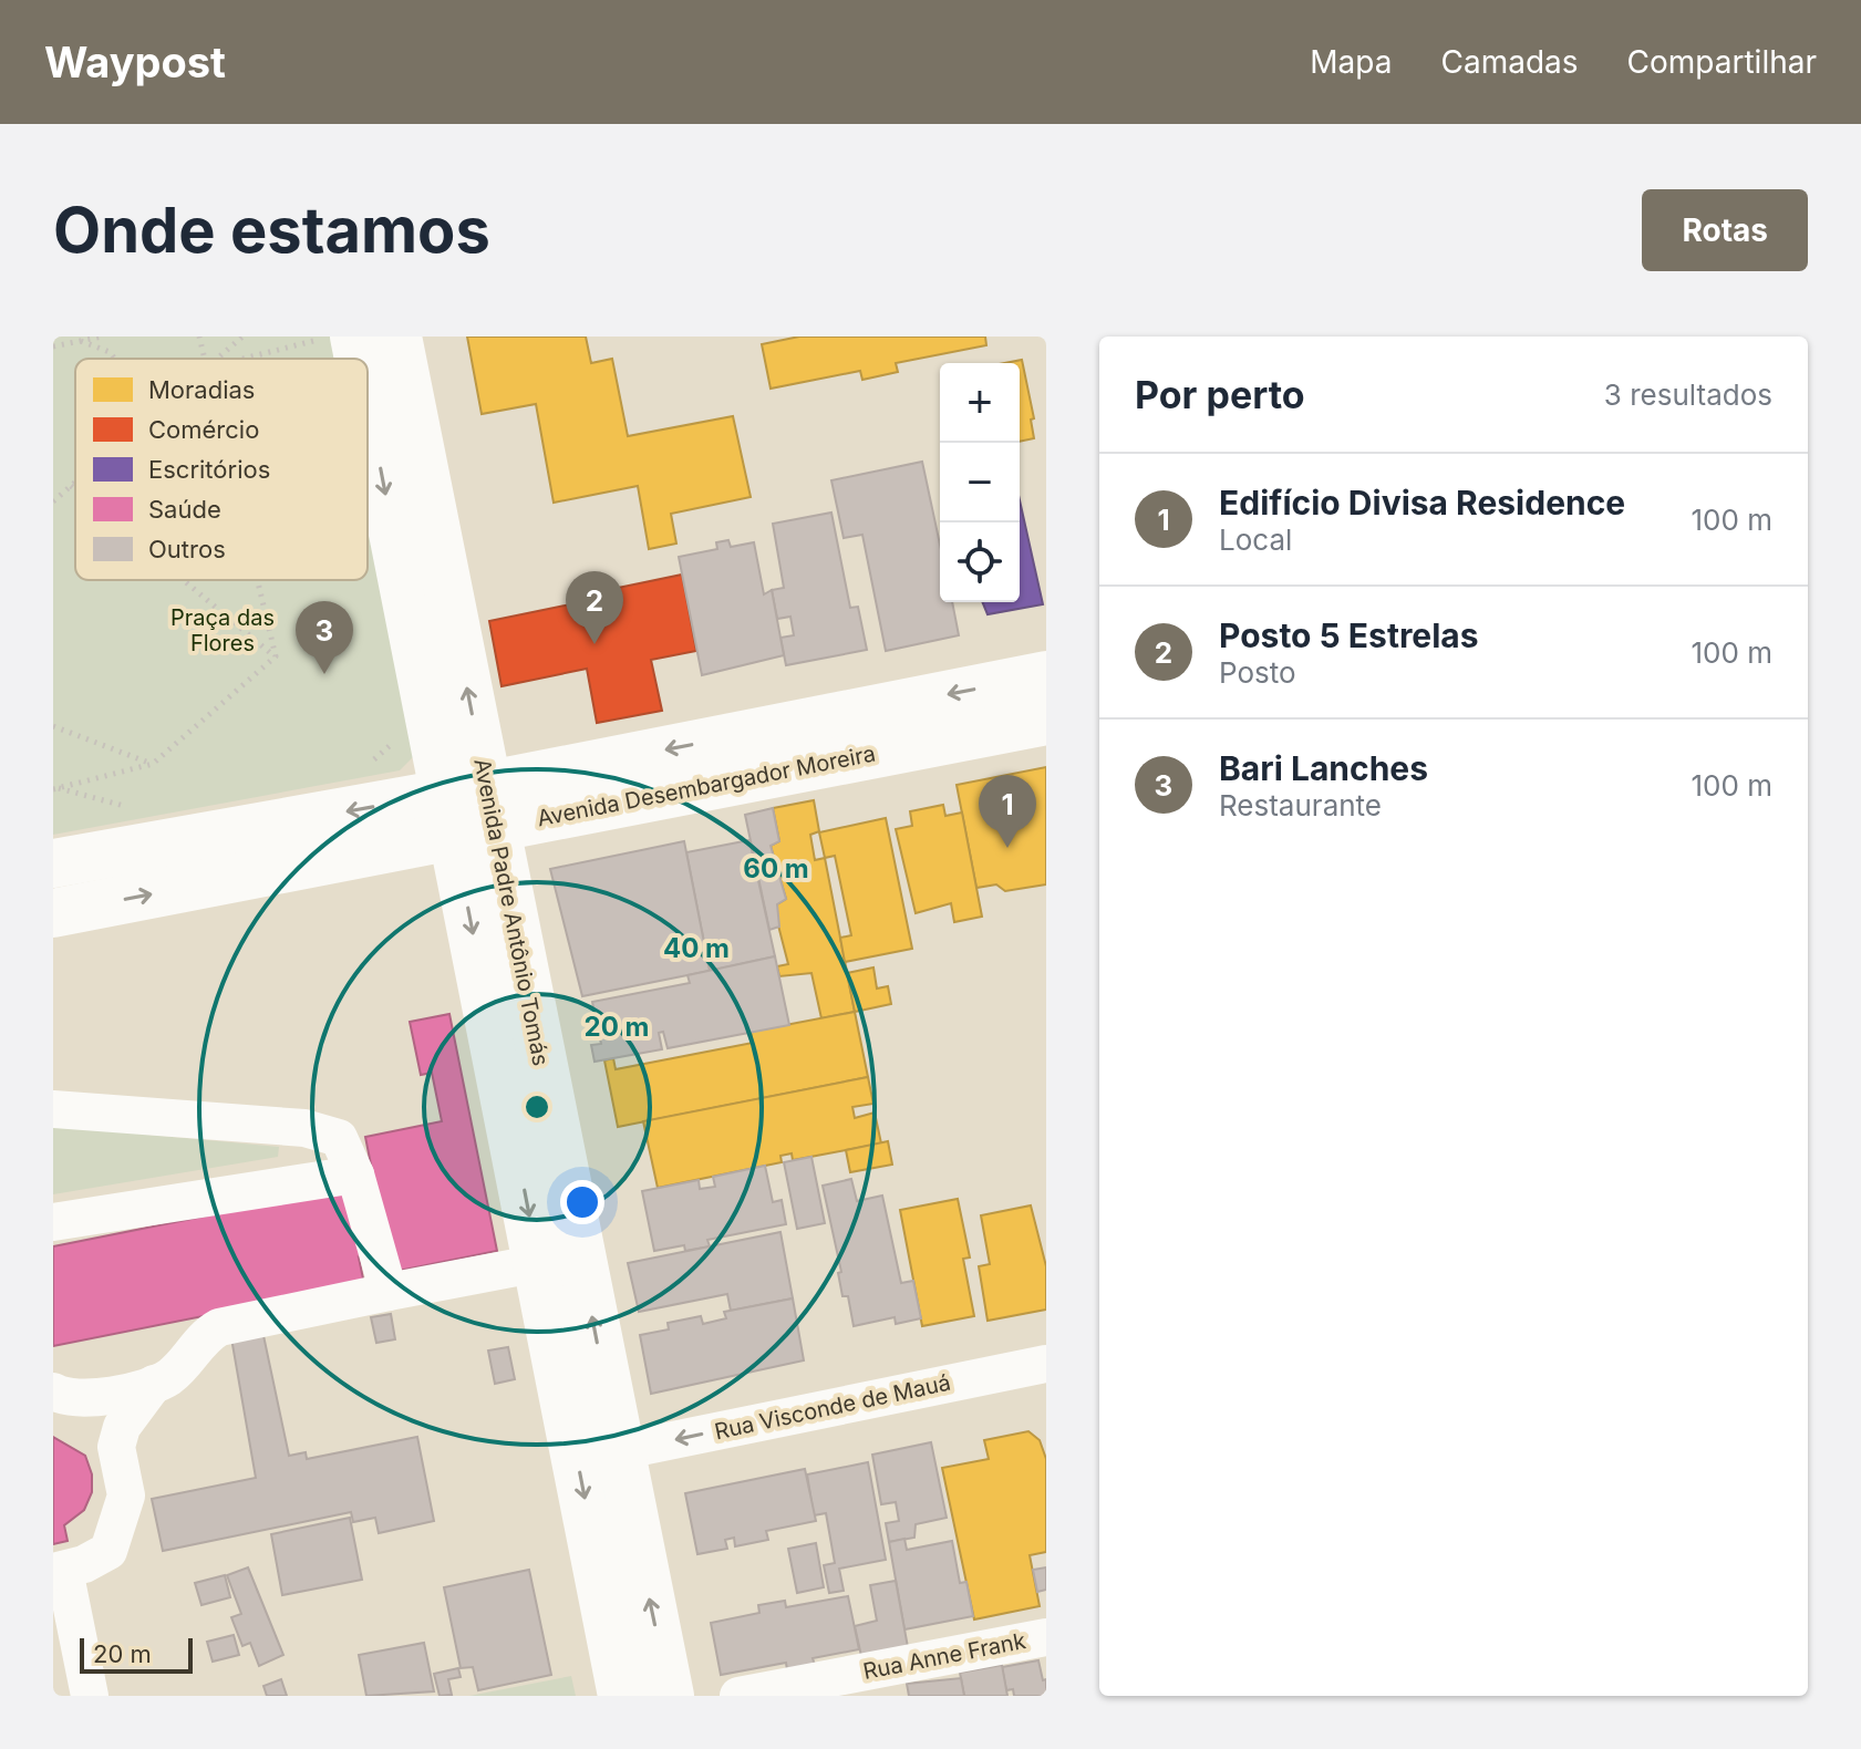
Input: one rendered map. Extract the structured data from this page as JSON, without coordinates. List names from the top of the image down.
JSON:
{
  "streets": {
    "main road": ["Avenida Desembargador Moreira", "Avenida Padre Antônio Tomás"],
    "street": ["Rua Visconde de Mauá", "Rua Anne Frank"]
  },
  "crossings": [
    ["Avenida Desembargador Moreira", "Avenida Padre Antônio Tomás"],
    ["Avenida Padre Antônio Tomás", "Rua Visconde de Mauá"]
  ],
  "one_way": ["Rua Visconde de Mauá"],
  "parks": ["Praça das Flores"],
  "legend": [
    "Moradias",
    "Comércio",
    "Escritórios",
    "Saúde",
    "Outros"
  ],
  "scale_bar": "20 m",
  "page": {
    "header": "Waypost",
    "nav": ["Mapa", "Camadas", "Compartilhar"],
    "buttons": "Rotas",
    "title": "Onde estamos",
    "heading": ["Por perto", "3 resultados"],
    "map_buttons": ["+", "−"],
    "list": [
      {
        "mark": "1",
        "name": "Edifício Divisa Residence",
        "note": "Local",
        "value": "100 m"
      },
      {
        "mark": "2",
        "name": "Posto 5 Estrelas",
        "note": "Posto",
        "value": "100 m"
      },
      {
        "mark": "3",
        "name": "Bari Lanches",
        "note": "Restaurante",
        "value": "100 m"
      }
    ],
    "pins": ["2", "3", "1"],
    "scale": "20 m"
  },
  "rings": ["60 m", "40 m", "20 m"]
}
